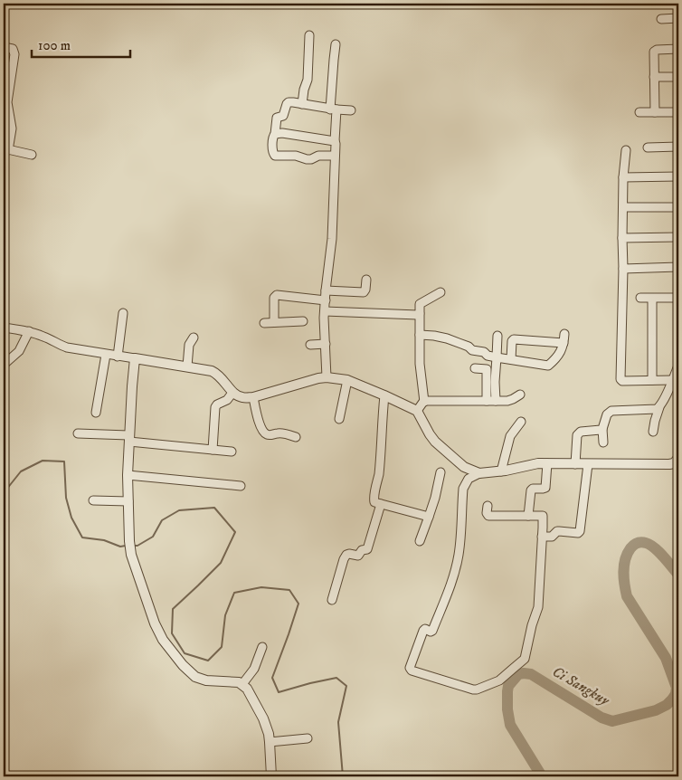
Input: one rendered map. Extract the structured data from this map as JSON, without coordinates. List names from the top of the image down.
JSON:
{
  "water": ["Ci Sangkuy"],
  "scale_bar": "100 m"
}
